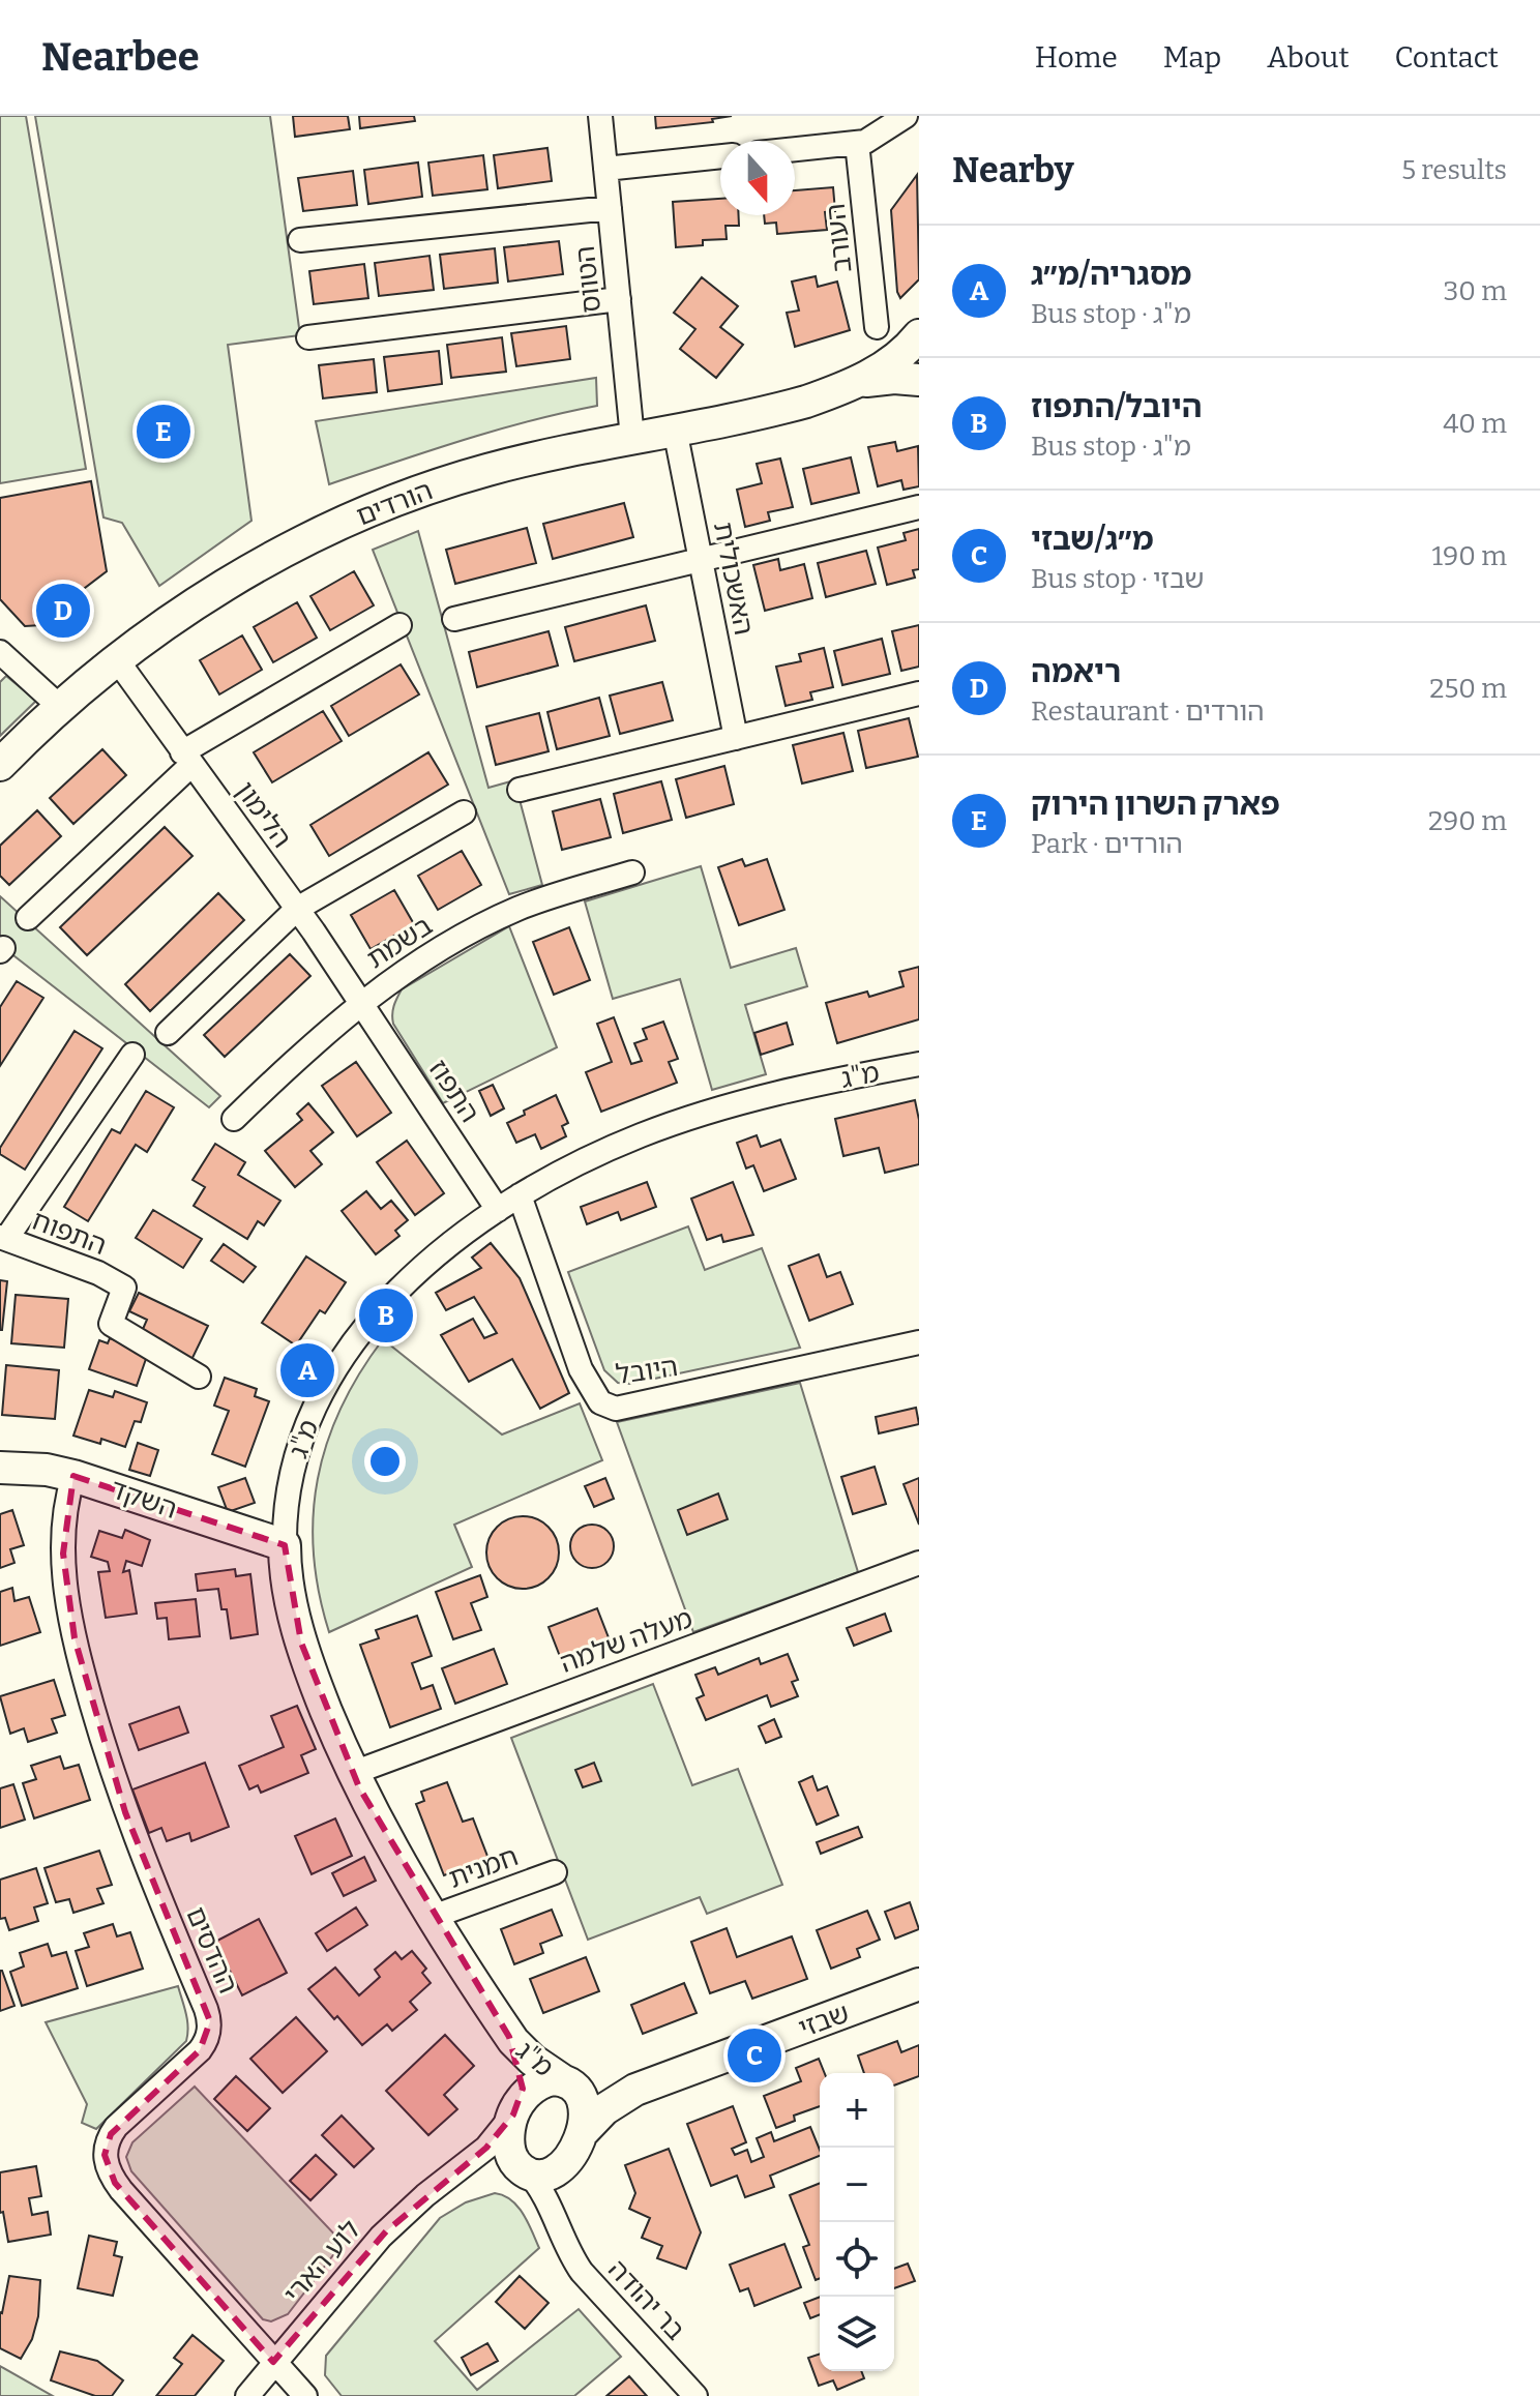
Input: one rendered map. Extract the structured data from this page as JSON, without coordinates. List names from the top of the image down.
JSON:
{
  "streets": {
    "street": [
      "העורב",
      "הטווס",
      "הורדים",
      "האשכולית",
      "הלימון",
      "בשמת",
      "מ\"ג",
      "התפוז",
      "התפוח",
      "היובל",
      "השקד",
      "מעלה שלמה",
      "חמנית",
      "ההדסים",
      "שבזי",
      "לוע הארי",
      "בר יהודה"
    ]
  },
  "crossings": [
    ["הטווס", "הורדים"],
    ["הורדים", "האשכולית"],
    ["הורדים", "הלימון"],
    ["הלימון", "בשמת"],
    ["הלימון", "התפוז"],
    ["בשמת", "התפוז"],
    ["מ\"ג", "התפוז"],
    ["מ\"ג", "היובל"],
    ["מ\"ג", "השקד"],
    ["מ\"ג", "מעלה שלמה"],
    ["מ\"ג", "חמנית"],
    ["מ\"ג", "שבזי"],
    ["מ\"ג", "לוע הארי"],
    ["מ\"ג", "בר יהודה"],
    ["השקד", "ההדסים"],
    ["ההדסים", "לוע הארי"],
    ["שבזי", "לוע הארי"],
    ["שבזי", "בר יהודה"],
    ["לוע הארי", "בר יהודה"]
  ],
  "north": "bottom",
  "page": {
    "header": "Nearbee",
    "nav": [
      "Home",
      "Map",
      "About",
      "Contact"
    ],
    "heading": ["Nearby", "5 results"],
    "list": [
      {
        "mark": "A",
        "name": "מסגריה/מ״ג",
        "note": "Bus stop · מ\"ג",
        "value": "30 m"
      },
      {
        "mark": "B",
        "name": "היובל/התפוז",
        "note": "Bus stop · מ\"ג",
        "value": "40 m"
      },
      {
        "mark": "C",
        "name": "מ״ג/שבזי",
        "note": "Bus stop · שבזי",
        "value": "190 m"
      },
      {
        "mark": "D",
        "name": "ריאמה",
        "note": "Restaurant · הורדים",
        "value": "250 m"
      },
      {
        "mark": "E",
        "name": "פארק השרון הירוק",
        "note": "Park · הורדים",
        "value": "290 m"
      }
    ],
    "pins": [
      "E",
      "D",
      "B",
      "A",
      "C"
    ],
    "map_buttons": ["+", "−"]
  }
}
